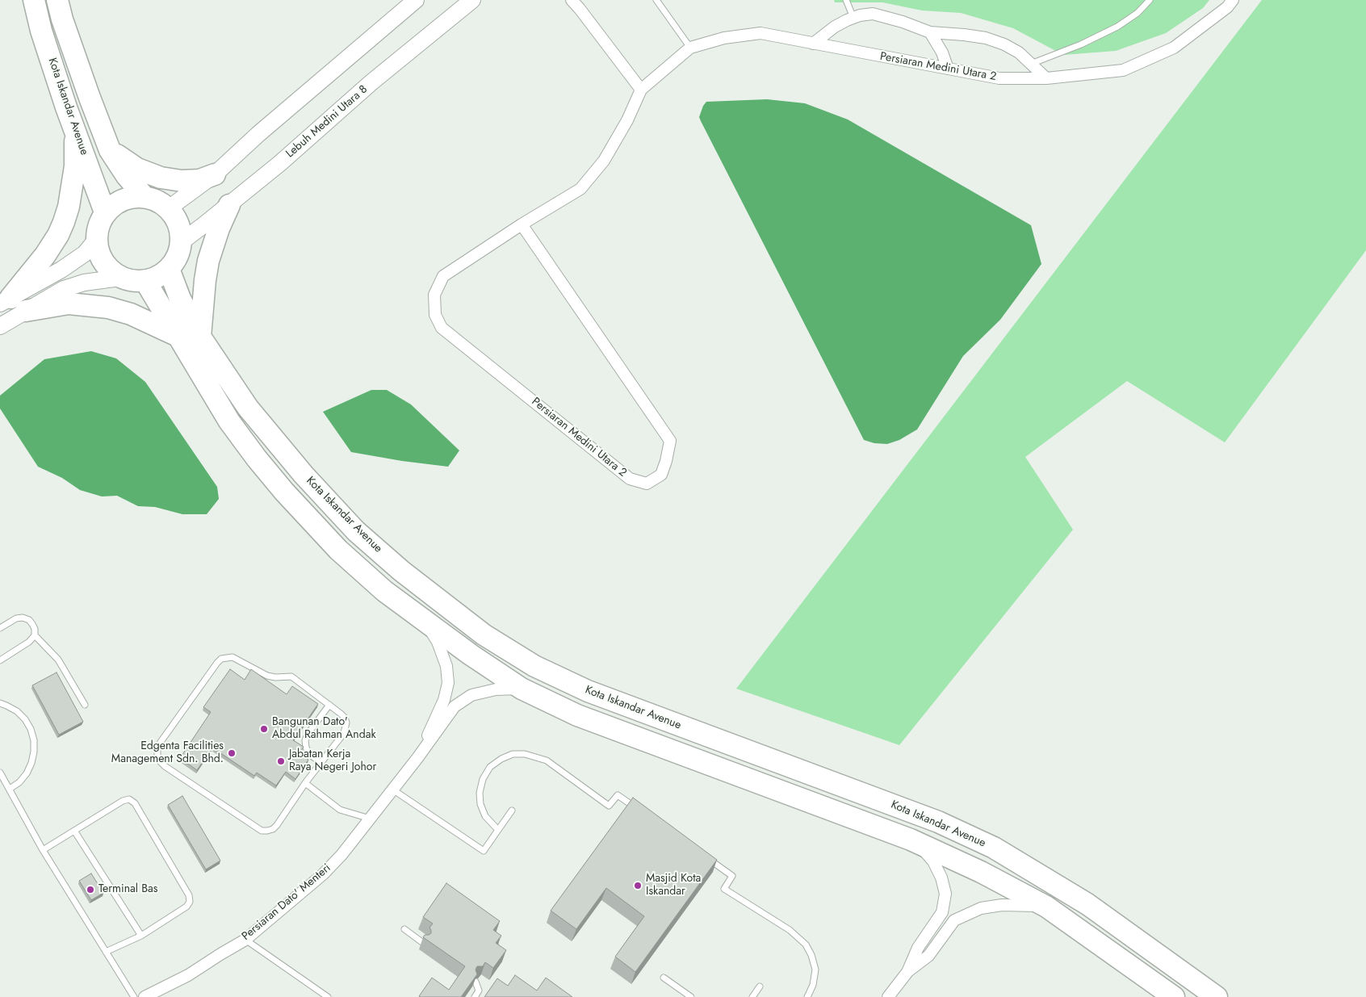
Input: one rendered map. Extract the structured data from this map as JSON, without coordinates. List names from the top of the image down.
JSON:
{
  "streets": {
    "highway": ["Kota Iskandar Avenue"],
    "street": ["Persiaran Medini Utara 2", "Lebuh Medini Utara 8", "Persiaran Dato' Menteri"]
  },
  "crossings": [
    ["Kota Iskandar Avenue", "Lebuh Medini Utara 8"]
  ],
  "places": [
    "Bangunan Dato' Abdul Rahman Andak",
    "Edgenta Facilities Management Sdn. Bhd.",
    "Jabatan Kerja Raya Negeri Johor",
    "Masjid Kota Iskandar",
    "Terminal Bas"
  ]
}
